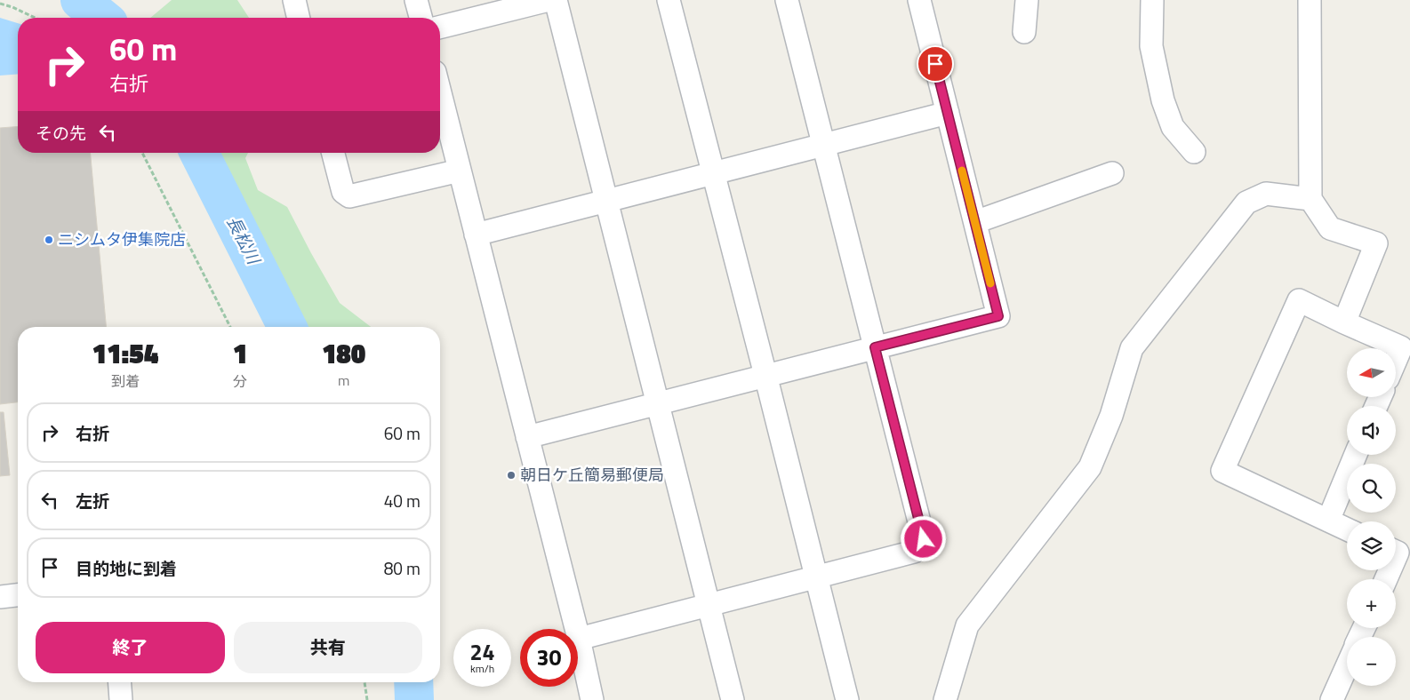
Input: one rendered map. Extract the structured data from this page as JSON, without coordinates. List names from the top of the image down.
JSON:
{
  "water": ["長松川"],
  "places": ["ニシムタ伊集院店", "朝日ケ丘簡易郵便局"],
  "north": "left",
  "page": {
    "turn": ["60 m", "右折"],
    "then": "その先",
    "eta": [
      "11:54",
      "到着",
      "1",
      "分",
      "180",
      "m"
    ],
    "map_buttons": ["+", "−"],
    "list": [
      {
        "name": "右折",
        "value": "60 m"
      },
      {
        "name": "左折",
        "value": "40 m"
      },
      {
        "name": "目的地に到着",
        "value": "80 m"
      }
    ],
    "buttons": ["終了", "共有"],
    "speed": "24 km/h",
    "limit": "30"
  }
}
